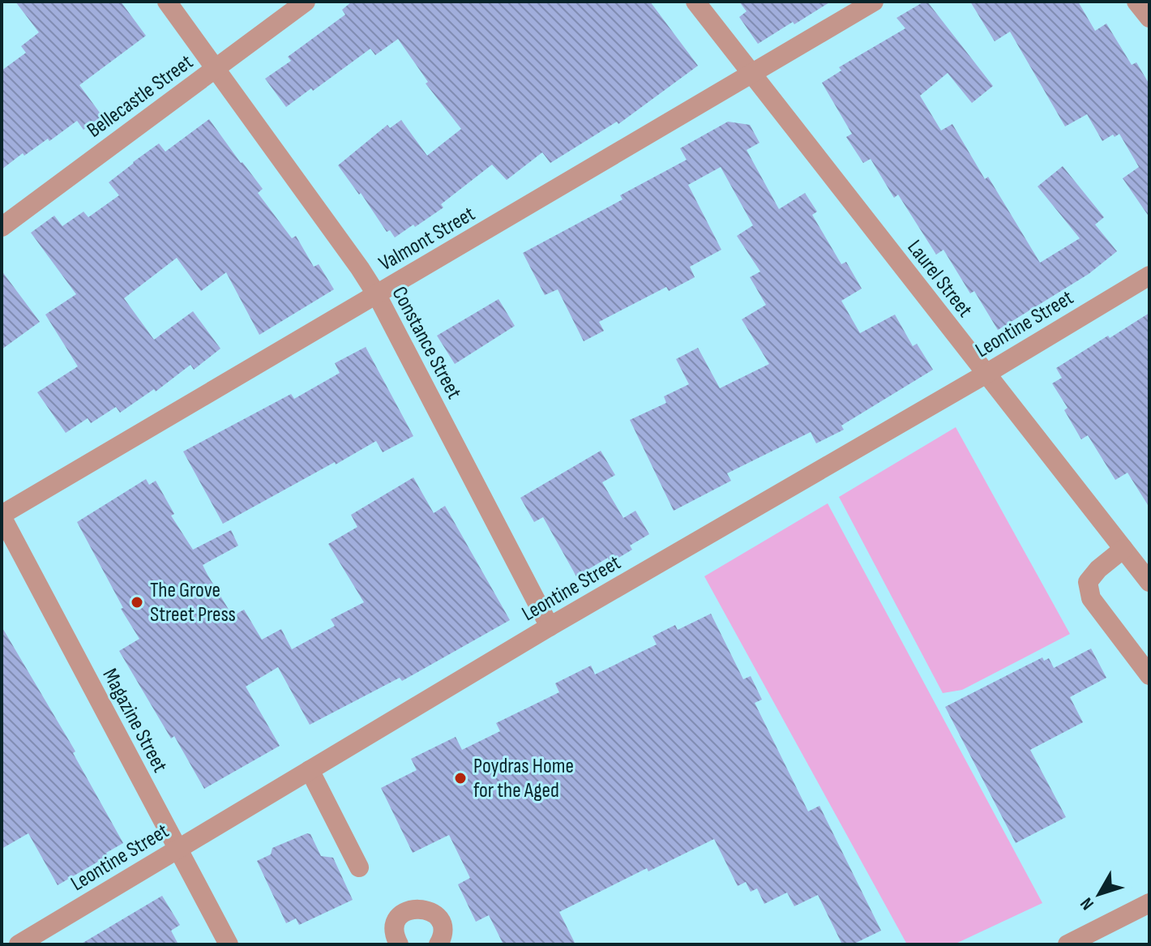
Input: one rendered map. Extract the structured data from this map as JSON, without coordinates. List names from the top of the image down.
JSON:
{
  "streets": {
    "street": [
      "Bellecastle Street",
      "Valmont Street",
      "Laurel Street",
      "Leontine Street",
      "Constance Street",
      "Magazine Street"
    ]
  },
  "crossings": [
    ["Bellecastle Street", "Constance Street"],
    ["Valmont Street", "Laurel Street"],
    ["Valmont Street", "Constance Street"],
    ["Valmont Street", "Magazine Street"],
    ["Laurel Street", "Leontine Street"],
    ["Leontine Street", "Constance Street"],
    ["Leontine Street", "Magazine Street"]
  ],
  "places": ["The Grove Street Press", "Poydras Home for the Aged"],
  "north": "bottom left"
}
